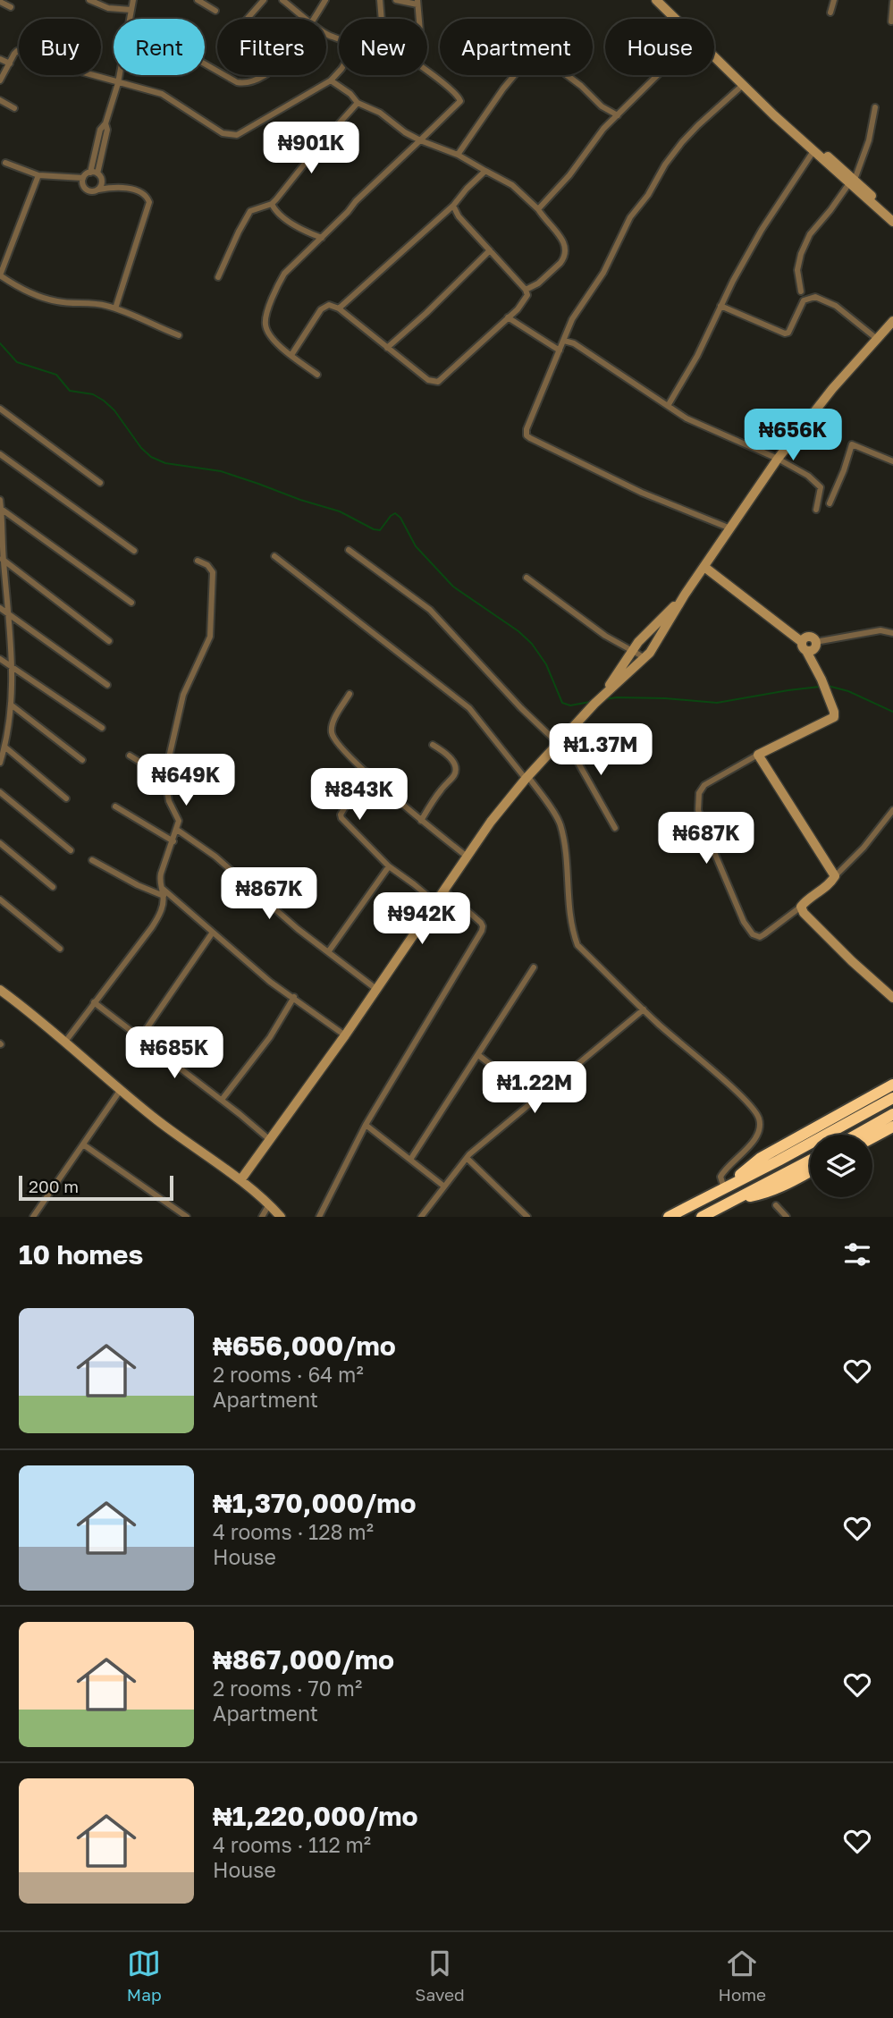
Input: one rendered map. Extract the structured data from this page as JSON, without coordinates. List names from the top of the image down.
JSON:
{
  "scale_bar": "200 m",
  "page": {
    "chip": [
      "Buy",
      "Rent",
      "Filters",
      "New",
      "Apartment",
      "House"
    ],
    "price": [
      "₦901K",
      "₦656K",
      "₦1.37M",
      "₦649K",
      "₦843K",
      "₦687K",
      "₦867K",
      "₦942K",
      "₦685K",
      "₦1.22M"
    ],
    "scale": "200 m",
    "heading": "10 homes",
    "list": [
      {
        "name": "₦656,000/mo",
        "note": "2 rooms · 64 m² · Apartment"
      },
      {
        "name": "₦1,370,000/mo",
        "note": "4 rooms · 128 m² · House"
      },
      {
        "name": "₦867,000/mo",
        "note": "2 rooms · 70 m² · Apartment"
      },
      {
        "name": "₦1,220,000/mo",
        "note": "4 rooms · 112 m² · House"
      }
    ],
    "tabs": ["Map", "Saved", "Home"]
  }
}
